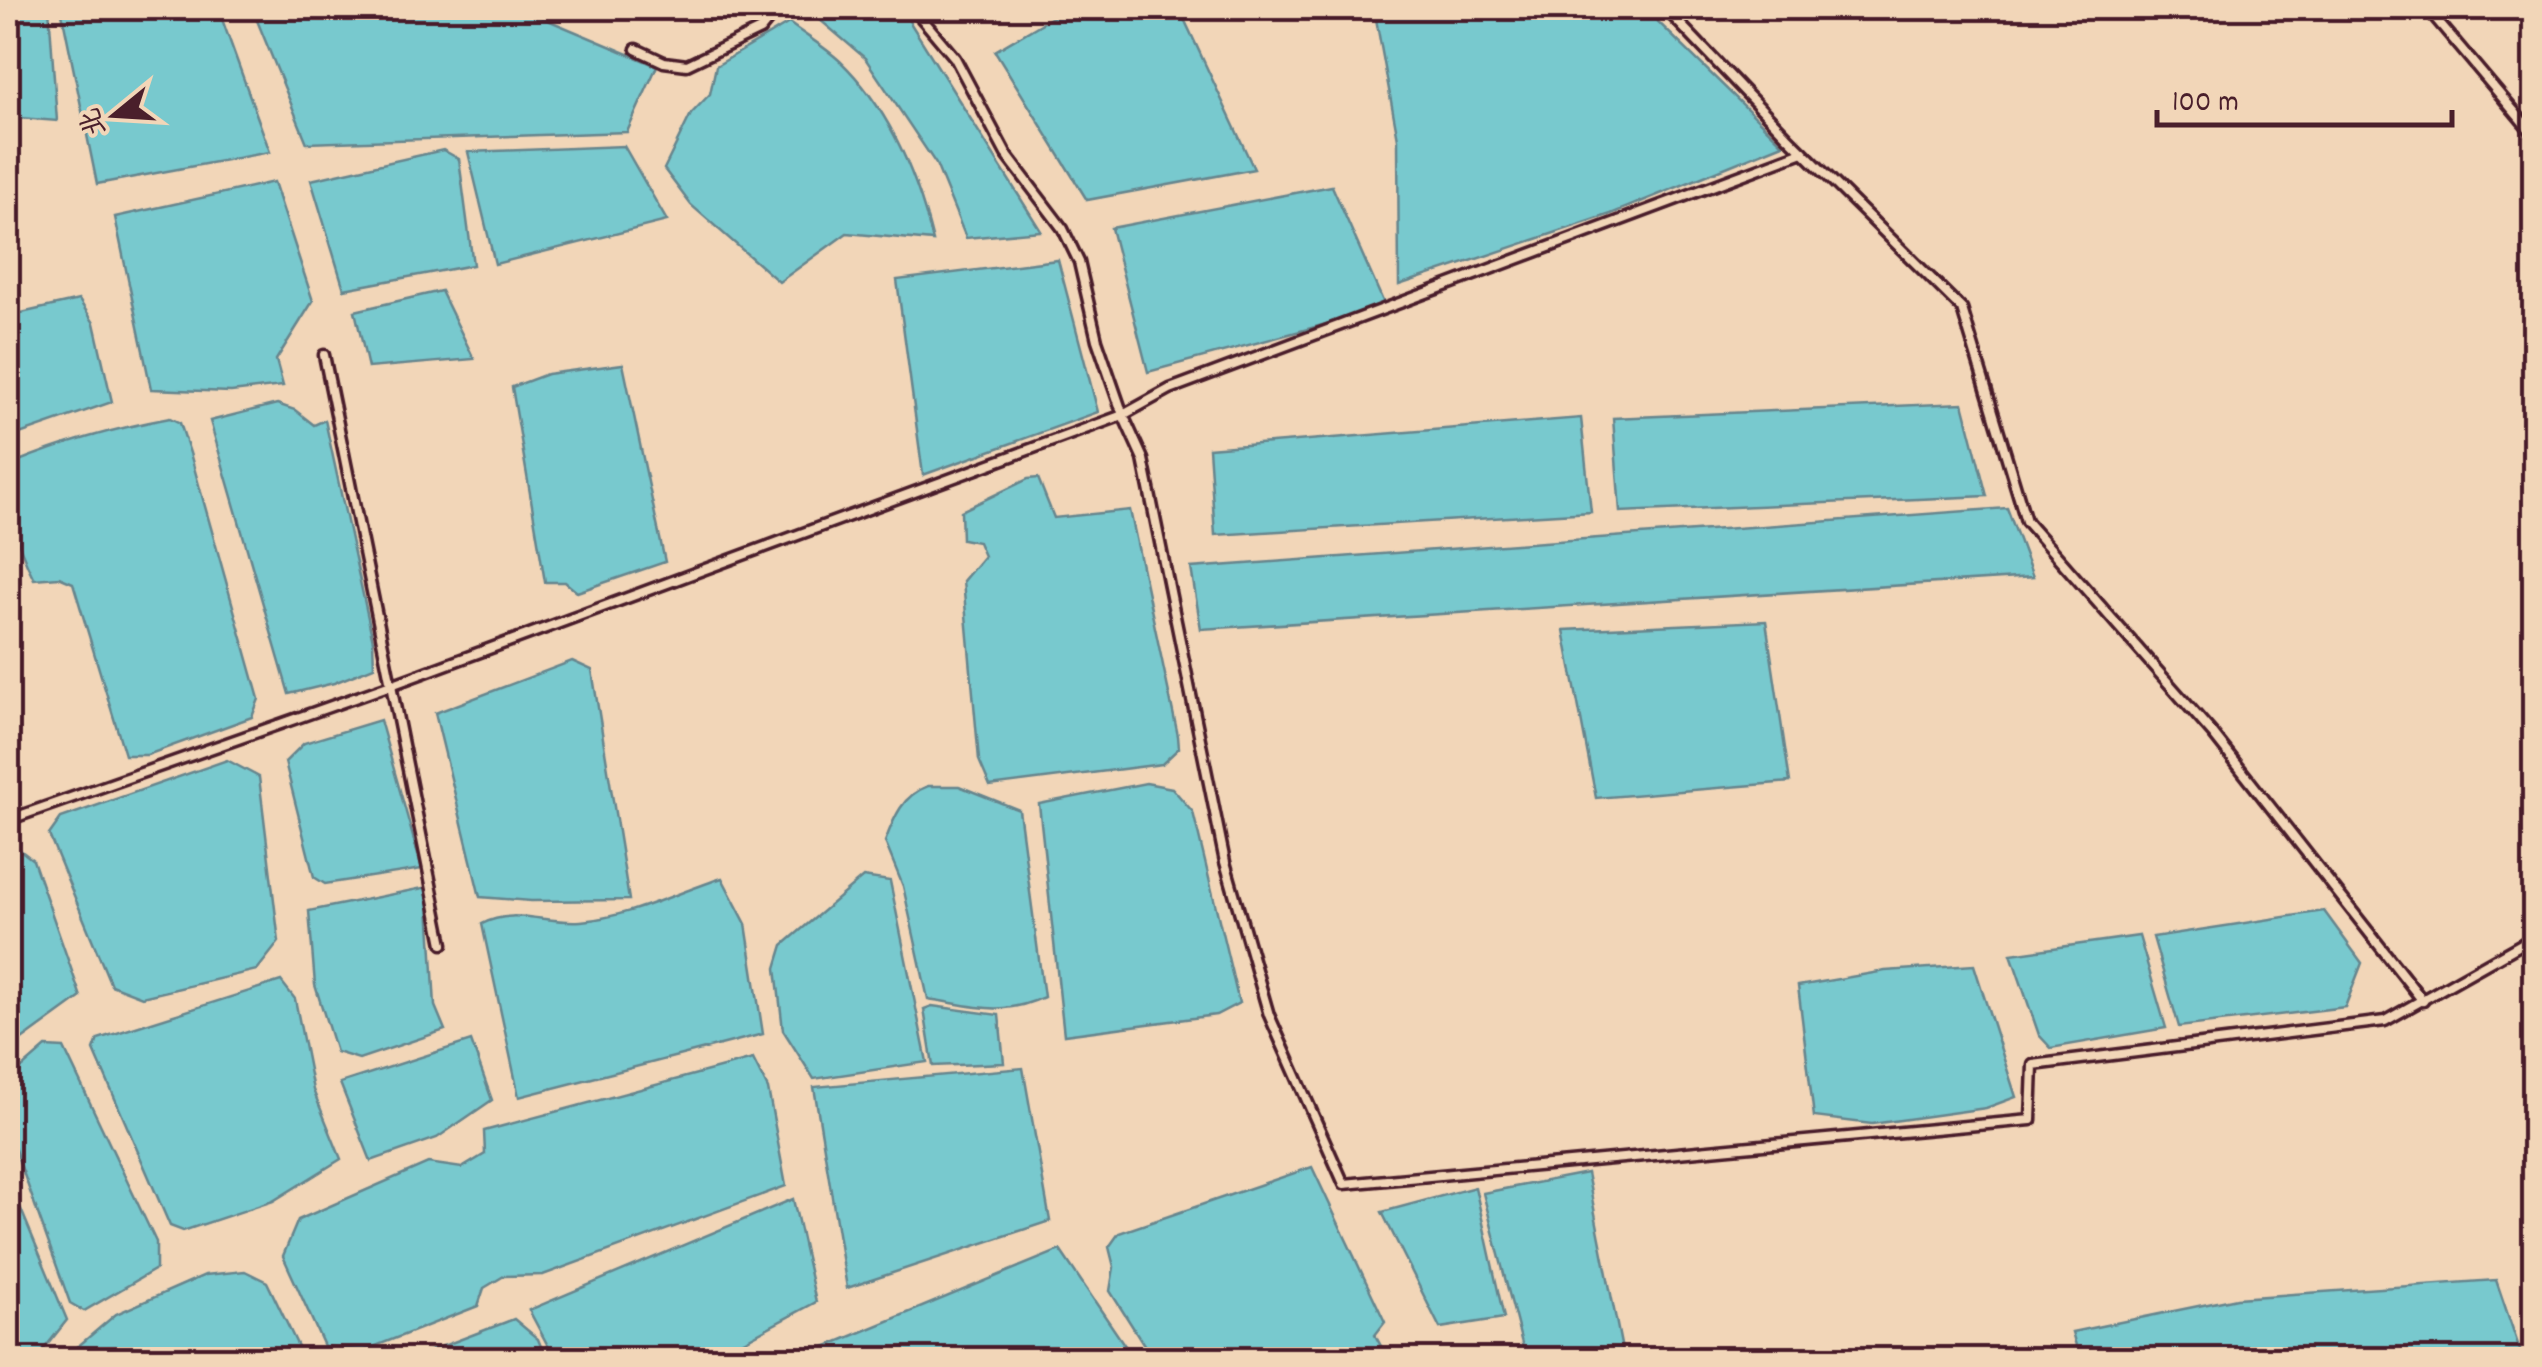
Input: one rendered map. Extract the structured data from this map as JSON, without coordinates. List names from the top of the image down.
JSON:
{
  "scale_bar": "100 m",
  "north": "left"
}
